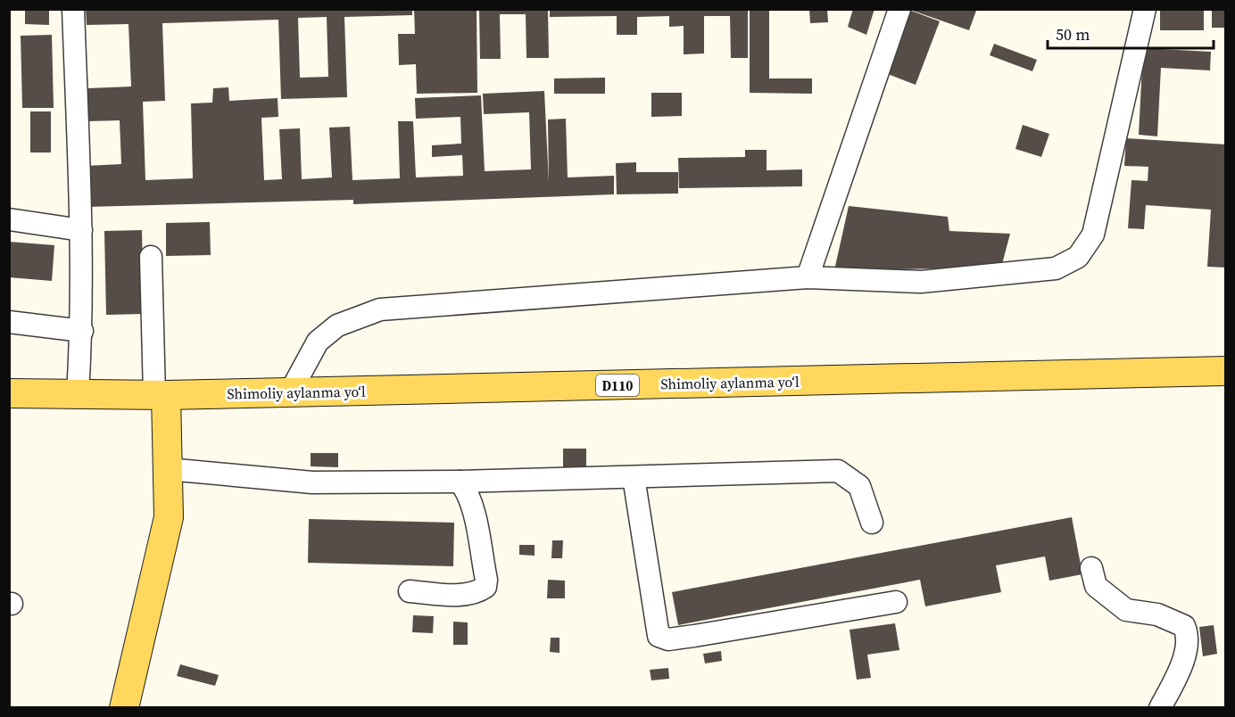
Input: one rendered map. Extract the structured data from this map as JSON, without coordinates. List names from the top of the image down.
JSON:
{
  "streets": {
    "main road": ["Shimoliy aylanma yoʻl", "D110"]
  },
  "scale_bar": "50 m"
}
